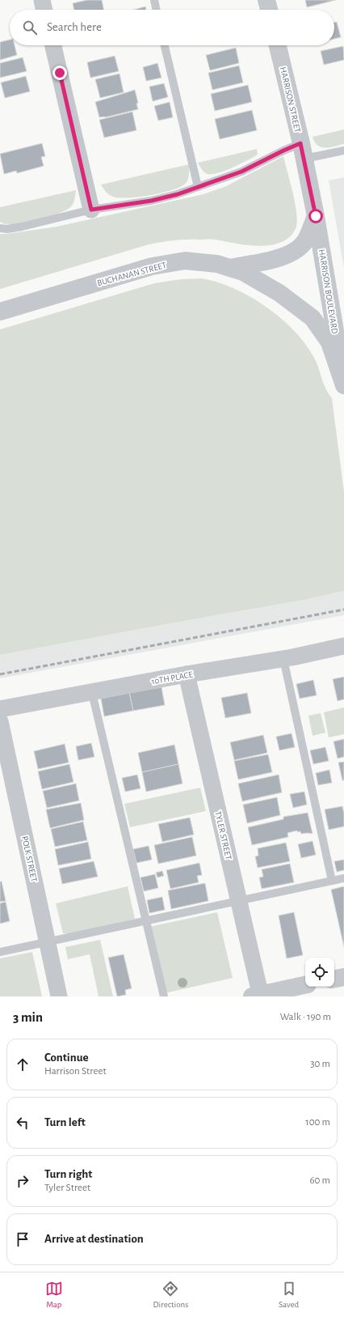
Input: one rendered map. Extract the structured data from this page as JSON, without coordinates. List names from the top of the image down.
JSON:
{
  "streets": {
    "street": [
      "HARRISON STREET",
      "BUCHANAN STREET",
      "HARRISON BOULEVARD",
      "10TH PLACE",
      "TYLER STREET",
      "POLK STREET"
    ]
  },
  "crossings": [
    ["HARRISON STREET", "HARRISON BOULEVARD"],
    ["BUCHANAN STREET", "HARRISON BOULEVARD"],
    ["10TH PLACE", "TYLER STREET"]
  ],
  "page": {
    "search": "Search here",
    "heading": ["3 min", "Walk · 190 m"],
    "list": [
      ["Continue", "Harrison Street", "30 m"],
      ["Turn left", "100 m"],
      ["Turn right", "Tyler Street", "60 m"],
      "Arrive at destination"
    ],
    "nav": ["Map", "Directions", "Saved"]
  }
}
